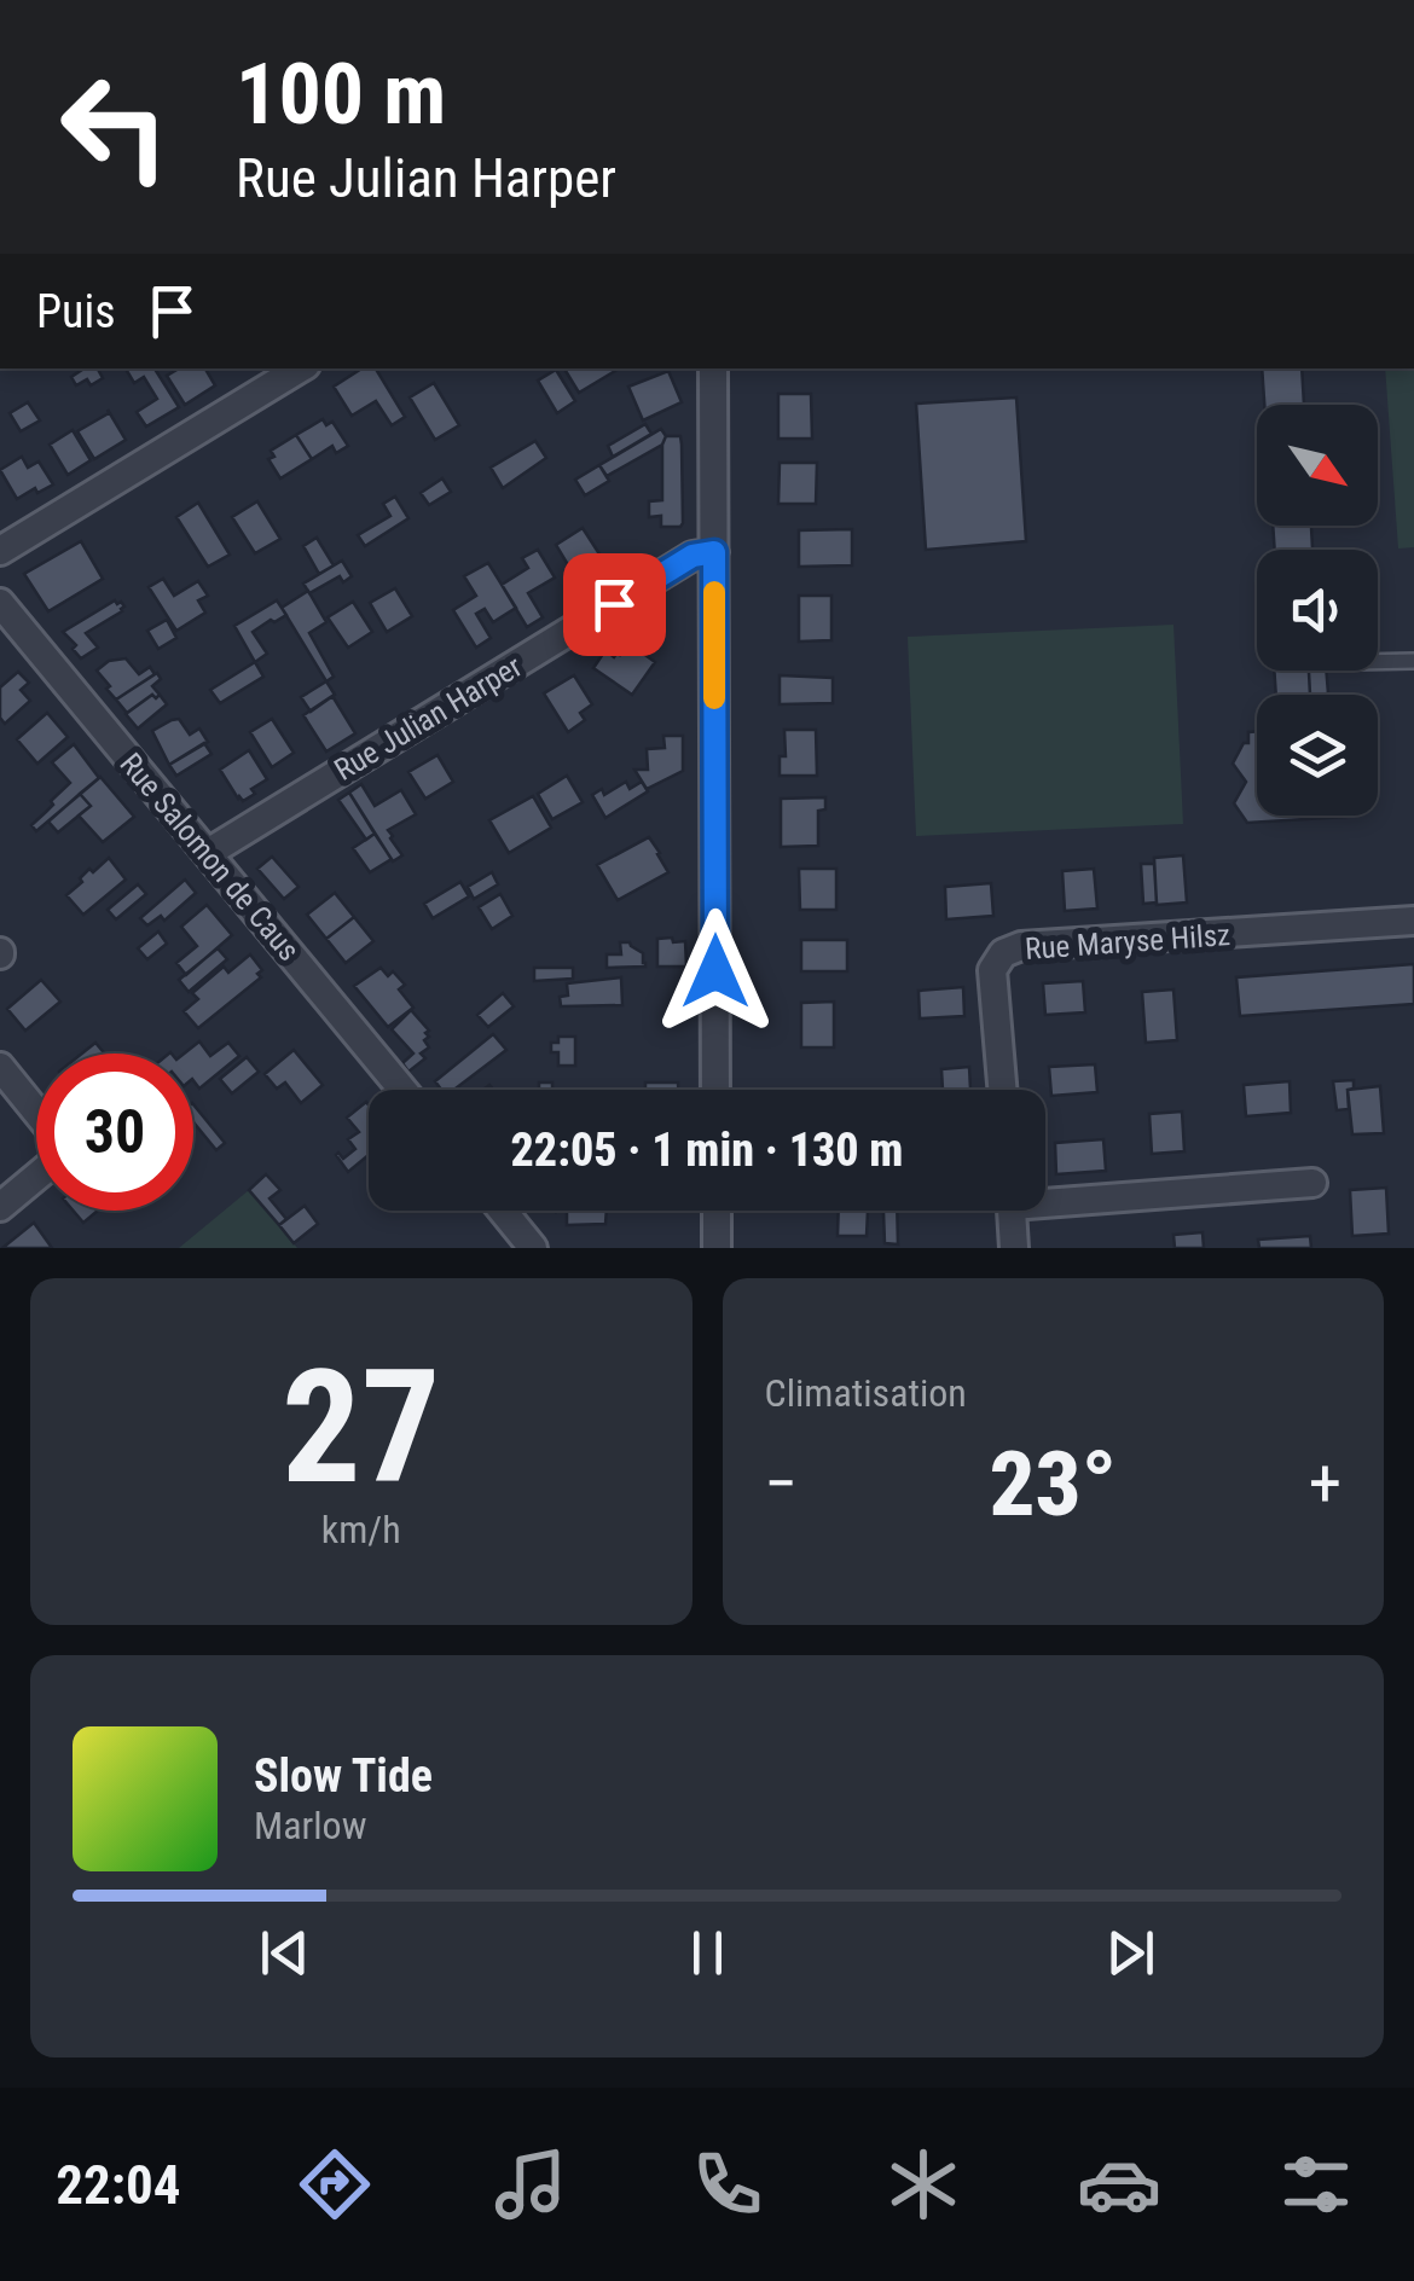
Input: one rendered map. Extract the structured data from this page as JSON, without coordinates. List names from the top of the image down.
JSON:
{
  "streets": {
    "street": ["Rue Julian Harper", "Rue Salomon de Caus", "Rue Maryse Hilsz"]
  },
  "crossings": [
    ["Rue Julian Harper", "Rue Salomon de Caus"]
  ],
  "north": "bottom right",
  "page": {
    "turn": ["100 m", "Rue Julian Harper"],
    "then": "Puis",
    "limit": "30",
    "trip": "22:05 · 1 min · 130 m",
    "tile": [
      ["27", "km/h"],
      "Climatisation"
    ],
    "heat": ["−", "23°", "+"],
    "song": ["Slow Tide", "Marlow"],
    "tabs": "22:04"
  }
}
